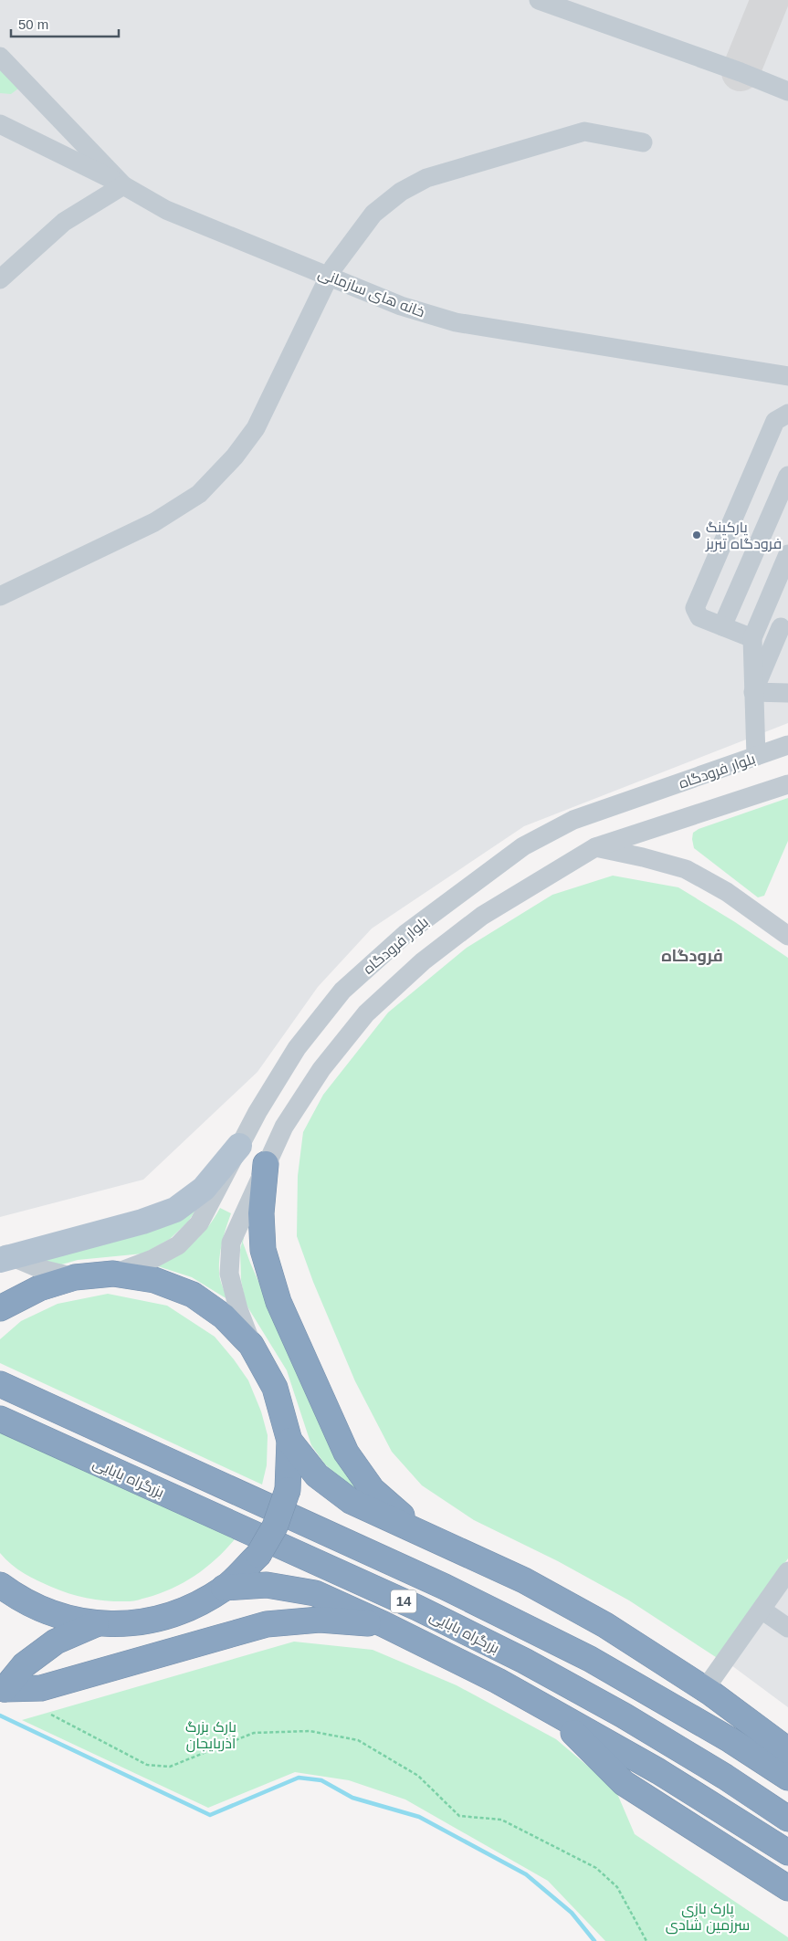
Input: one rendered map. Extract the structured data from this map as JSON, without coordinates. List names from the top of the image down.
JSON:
{
  "streets": {
    "highway": ["بزرگراه بابایی", "14"],
    "street": ["خانه های سازمانی", "بلوار فرودگاه"]
  },
  "districts": ["فرودگاه"],
  "parks": ["پارک بزرگ آذربایجان", "پارک بازی سرزمین شادی"],
  "places": ["پارکینگ فرودگاه تبریز"],
  "scale_bar": "50 m"
}
